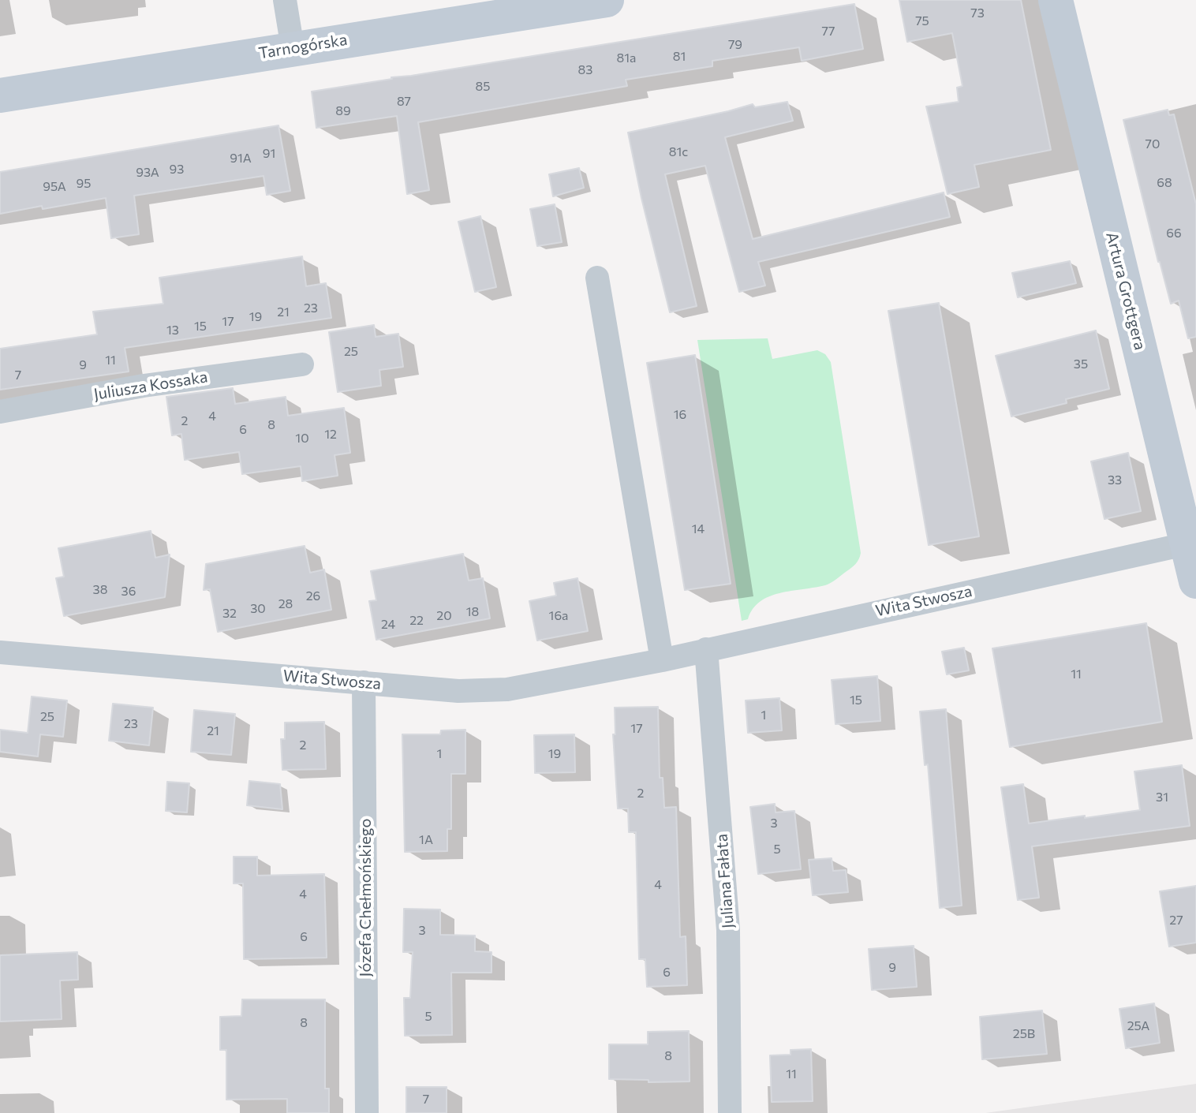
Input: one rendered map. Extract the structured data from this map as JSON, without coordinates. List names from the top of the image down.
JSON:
{
  "streets": {
    "main road": ["Tarnogórska", "Artura Grottgera"],
    "street": [
      "Juliusza Kossaka",
      "Wita Stwosza",
      "Juliana Fałata",
      "Józefa Chełmońskiego"
    ]
  },
  "crossings": [
    ["Artura Grottgera", "Wita Stwosza"],
    ["Wita Stwosza", "Juliana Fałata"],
    ["Wita Stwosza", "Józefa Chełmońskiego"]
  ],
  "house_numbers": [
    "73",
    "75",
    "77",
    "79",
    "81",
    "81a",
    "83",
    "85",
    "87",
    "89",
    "70",
    "81c",
    "91",
    "91A",
    "93",
    "93A",
    "68",
    "95",
    "95A",
    "66",
    "23",
    "21",
    "19",
    "17",
    "15",
    "13",
    "25",
    "11",
    "35",
    "9",
    "7",
    "16",
    "4",
    "2",
    "8",
    "6",
    "12",
    "10",
    "33",
    "14",
    "38",
    "36",
    "26",
    "28",
    "30",
    "18",
    "32",
    "20",
    "16a",
    "22",
    "24",
    "11",
    "15",
    "1",
    "25",
    "23",
    "17",
    "21",
    "2",
    "1",
    "19",
    "2",
    "31",
    "3",
    "1A",
    "5",
    "4",
    "4",
    "27",
    "3",
    "6",
    "9",
    "6",
    "5",
    "8",
    "25A",
    "25B",
    "8",
    "11",
    "7"
  ]
}
